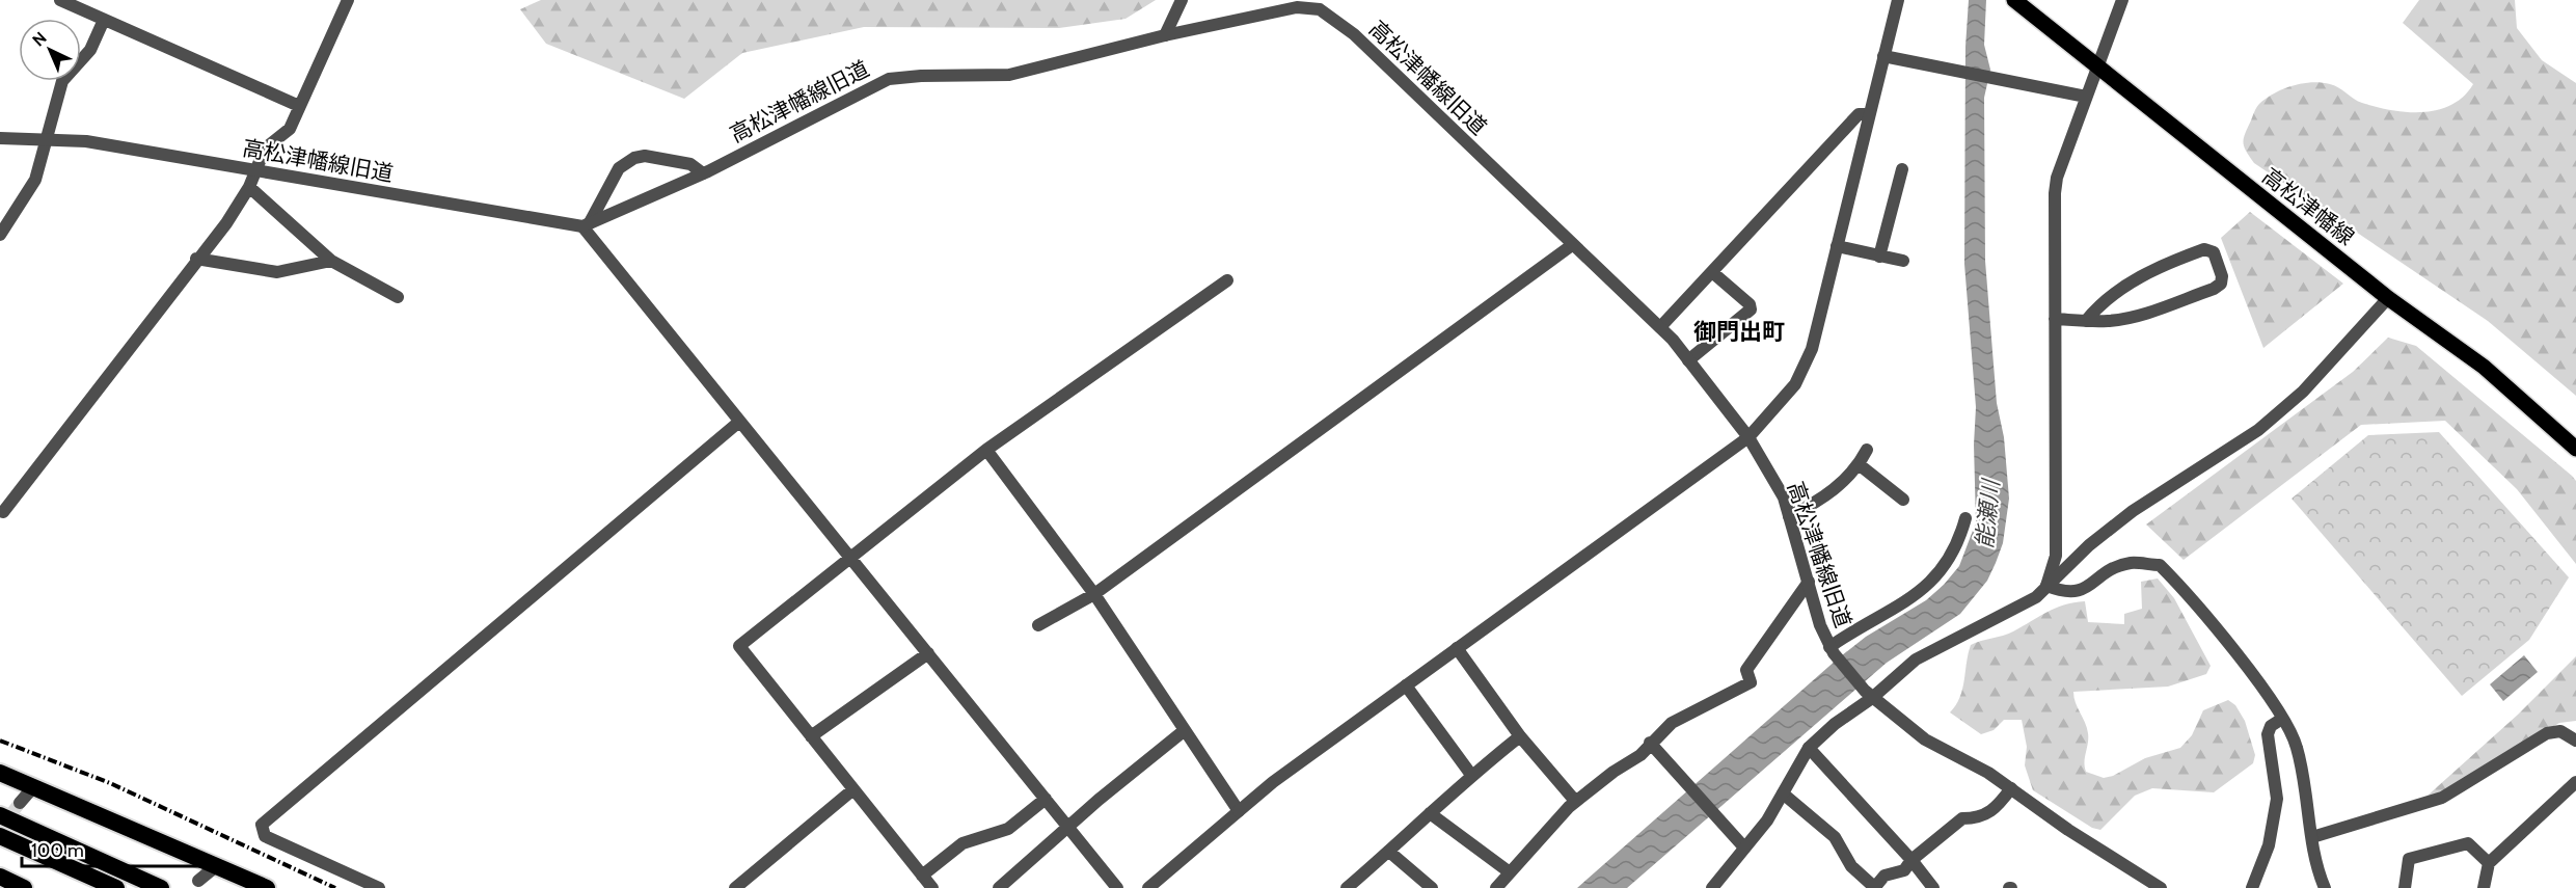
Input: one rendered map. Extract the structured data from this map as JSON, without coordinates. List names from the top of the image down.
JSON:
{
  "streets": {
    "main road": ["高松津幡線"],
    "street": ["高松津幡線旧道"]
  },
  "districts": ["御門出町"],
  "water": ["能瀬川"],
  "scale_bar": "100 m",
  "north": "top left"
}
